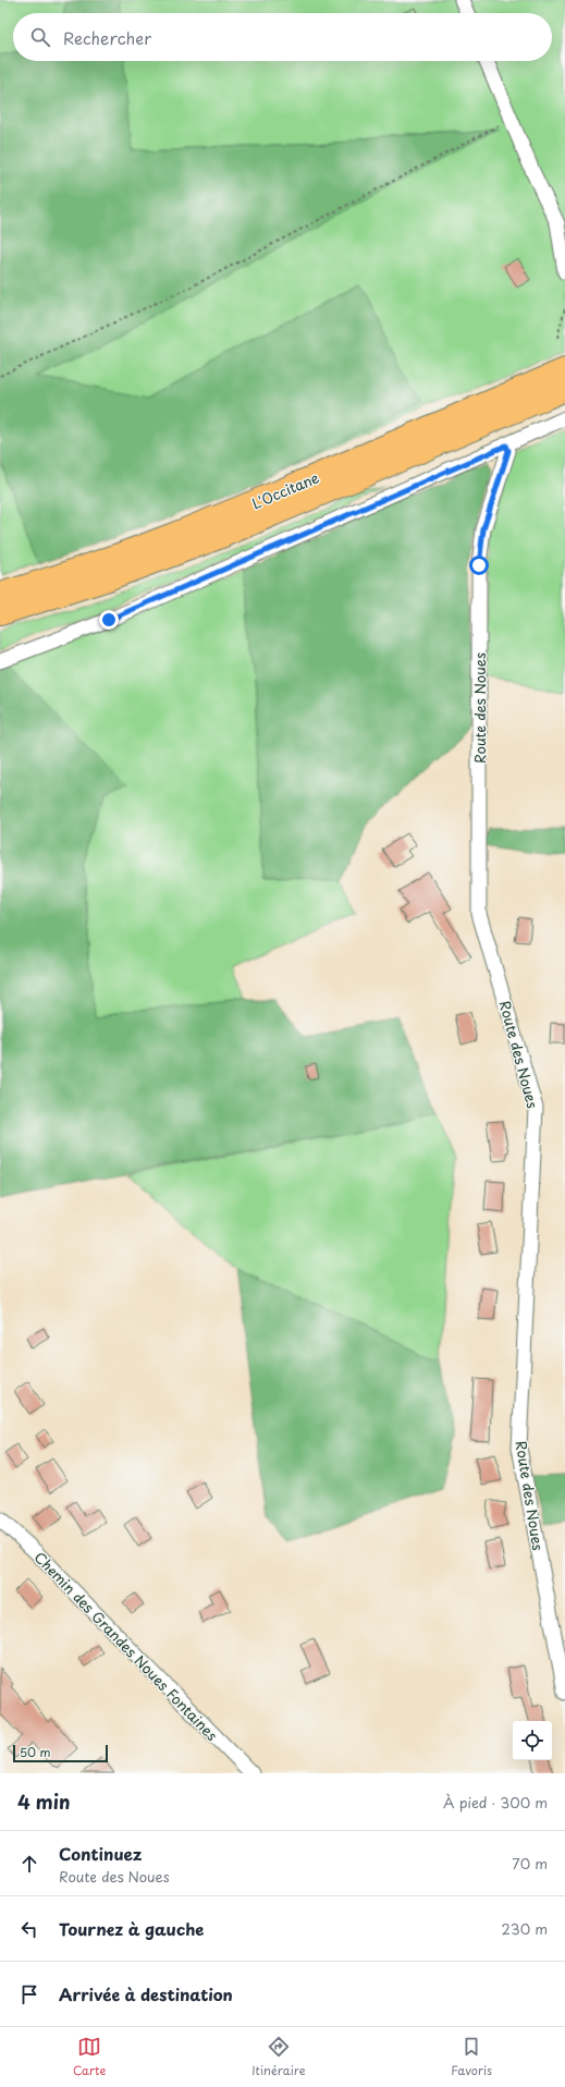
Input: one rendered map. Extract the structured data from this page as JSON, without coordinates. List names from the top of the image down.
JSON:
{
  "streets": {
    "highway": ["L'Occitane"],
    "street": ["Route des Noues", "Chemin des Grandes Noues Fontaines"]
  },
  "scale_bar": "50 m",
  "page": {
    "search": "Rechercher",
    "scale": "50 m",
    "heading": ["4 min", "À pied · 300 m"],
    "list": [
      ["Continuez", "Route des Noues", "70 m"],
      ["Tournez à gauche", "230 m"],
      "Arrivée à destination"
    ],
    "nav": ["Carte", "Itinéraire", "Favoris"]
  }
}
